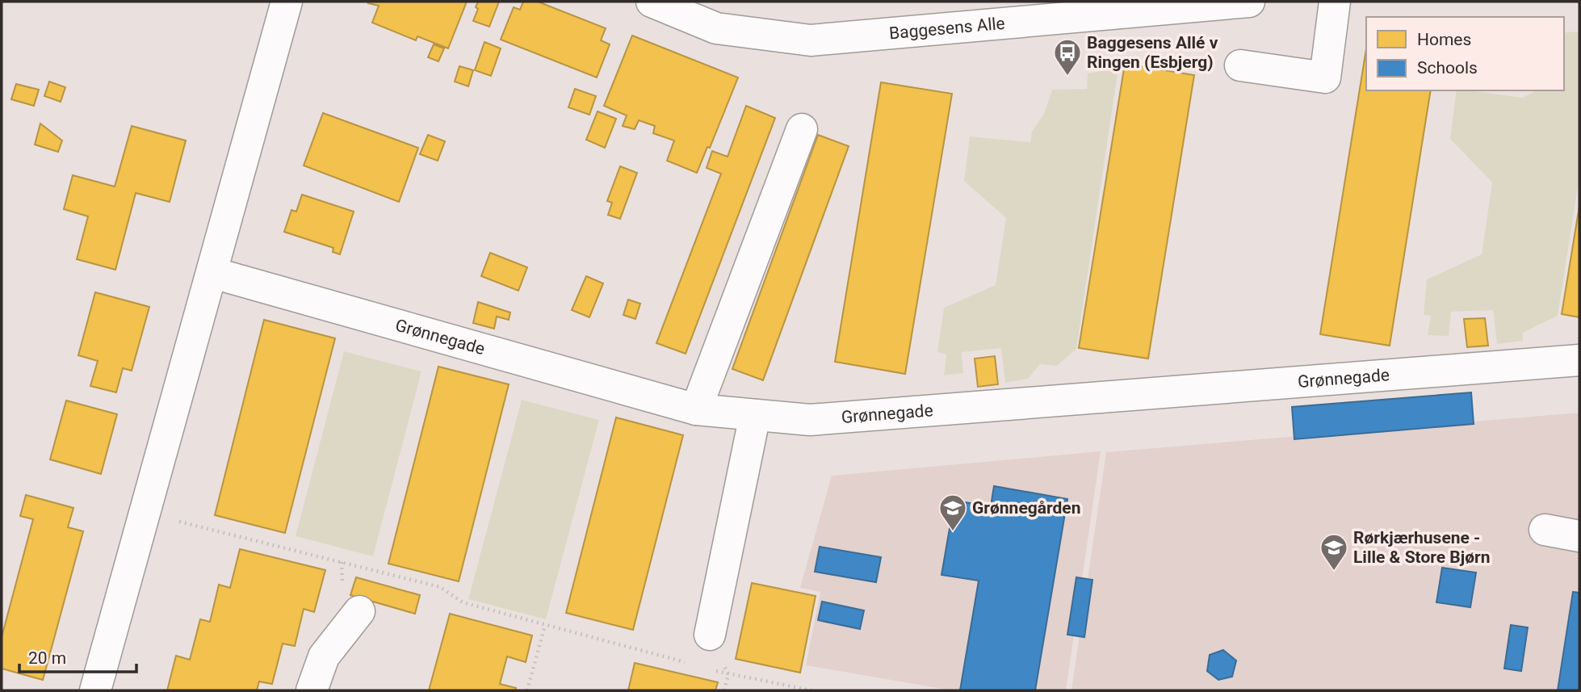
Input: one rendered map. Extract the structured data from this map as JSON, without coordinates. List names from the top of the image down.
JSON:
{
  "streets": {
    "street": ["Baggesens Alle", "Grønnegade"]
  },
  "places": {
    "bus stop": ["Baggesens Allé v Ringen (Esbjerg)"],
    "school or university": ["Grønnegården", "Rørkjærhusene - Lille & Store Bjørn"]
  },
  "legend": ["Homes", "Schools"],
  "scale_bar": "20 m"
}
